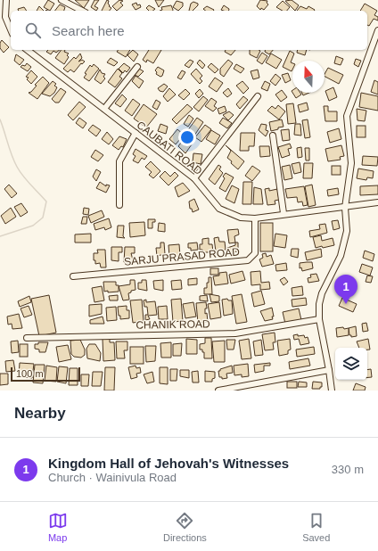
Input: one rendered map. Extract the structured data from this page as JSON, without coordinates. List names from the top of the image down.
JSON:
{
  "streets": {
    "street": ["CAUBATI ROAD", "SARJU PRASAD ROAD", "CHANIK ROAD"]
  },
  "crossings": [
    ["CAUBATI ROAD", "SARJU PRASAD ROAD"]
  ],
  "scale_bar": "100 m",
  "north": "top",
  "page": {
    "search": "Search here",
    "pins": "1",
    "scale": "100 m",
    "heading": "Nearby",
    "list": [
      {
        "mark": "1",
        "name": "Kingdom Hall of Jehovah's Witnesses",
        "note": "Church · Wainivula Road",
        "value": "330 m"
      }
    ],
    "nav": ["Map", "Directions", "Saved"]
  }
}
